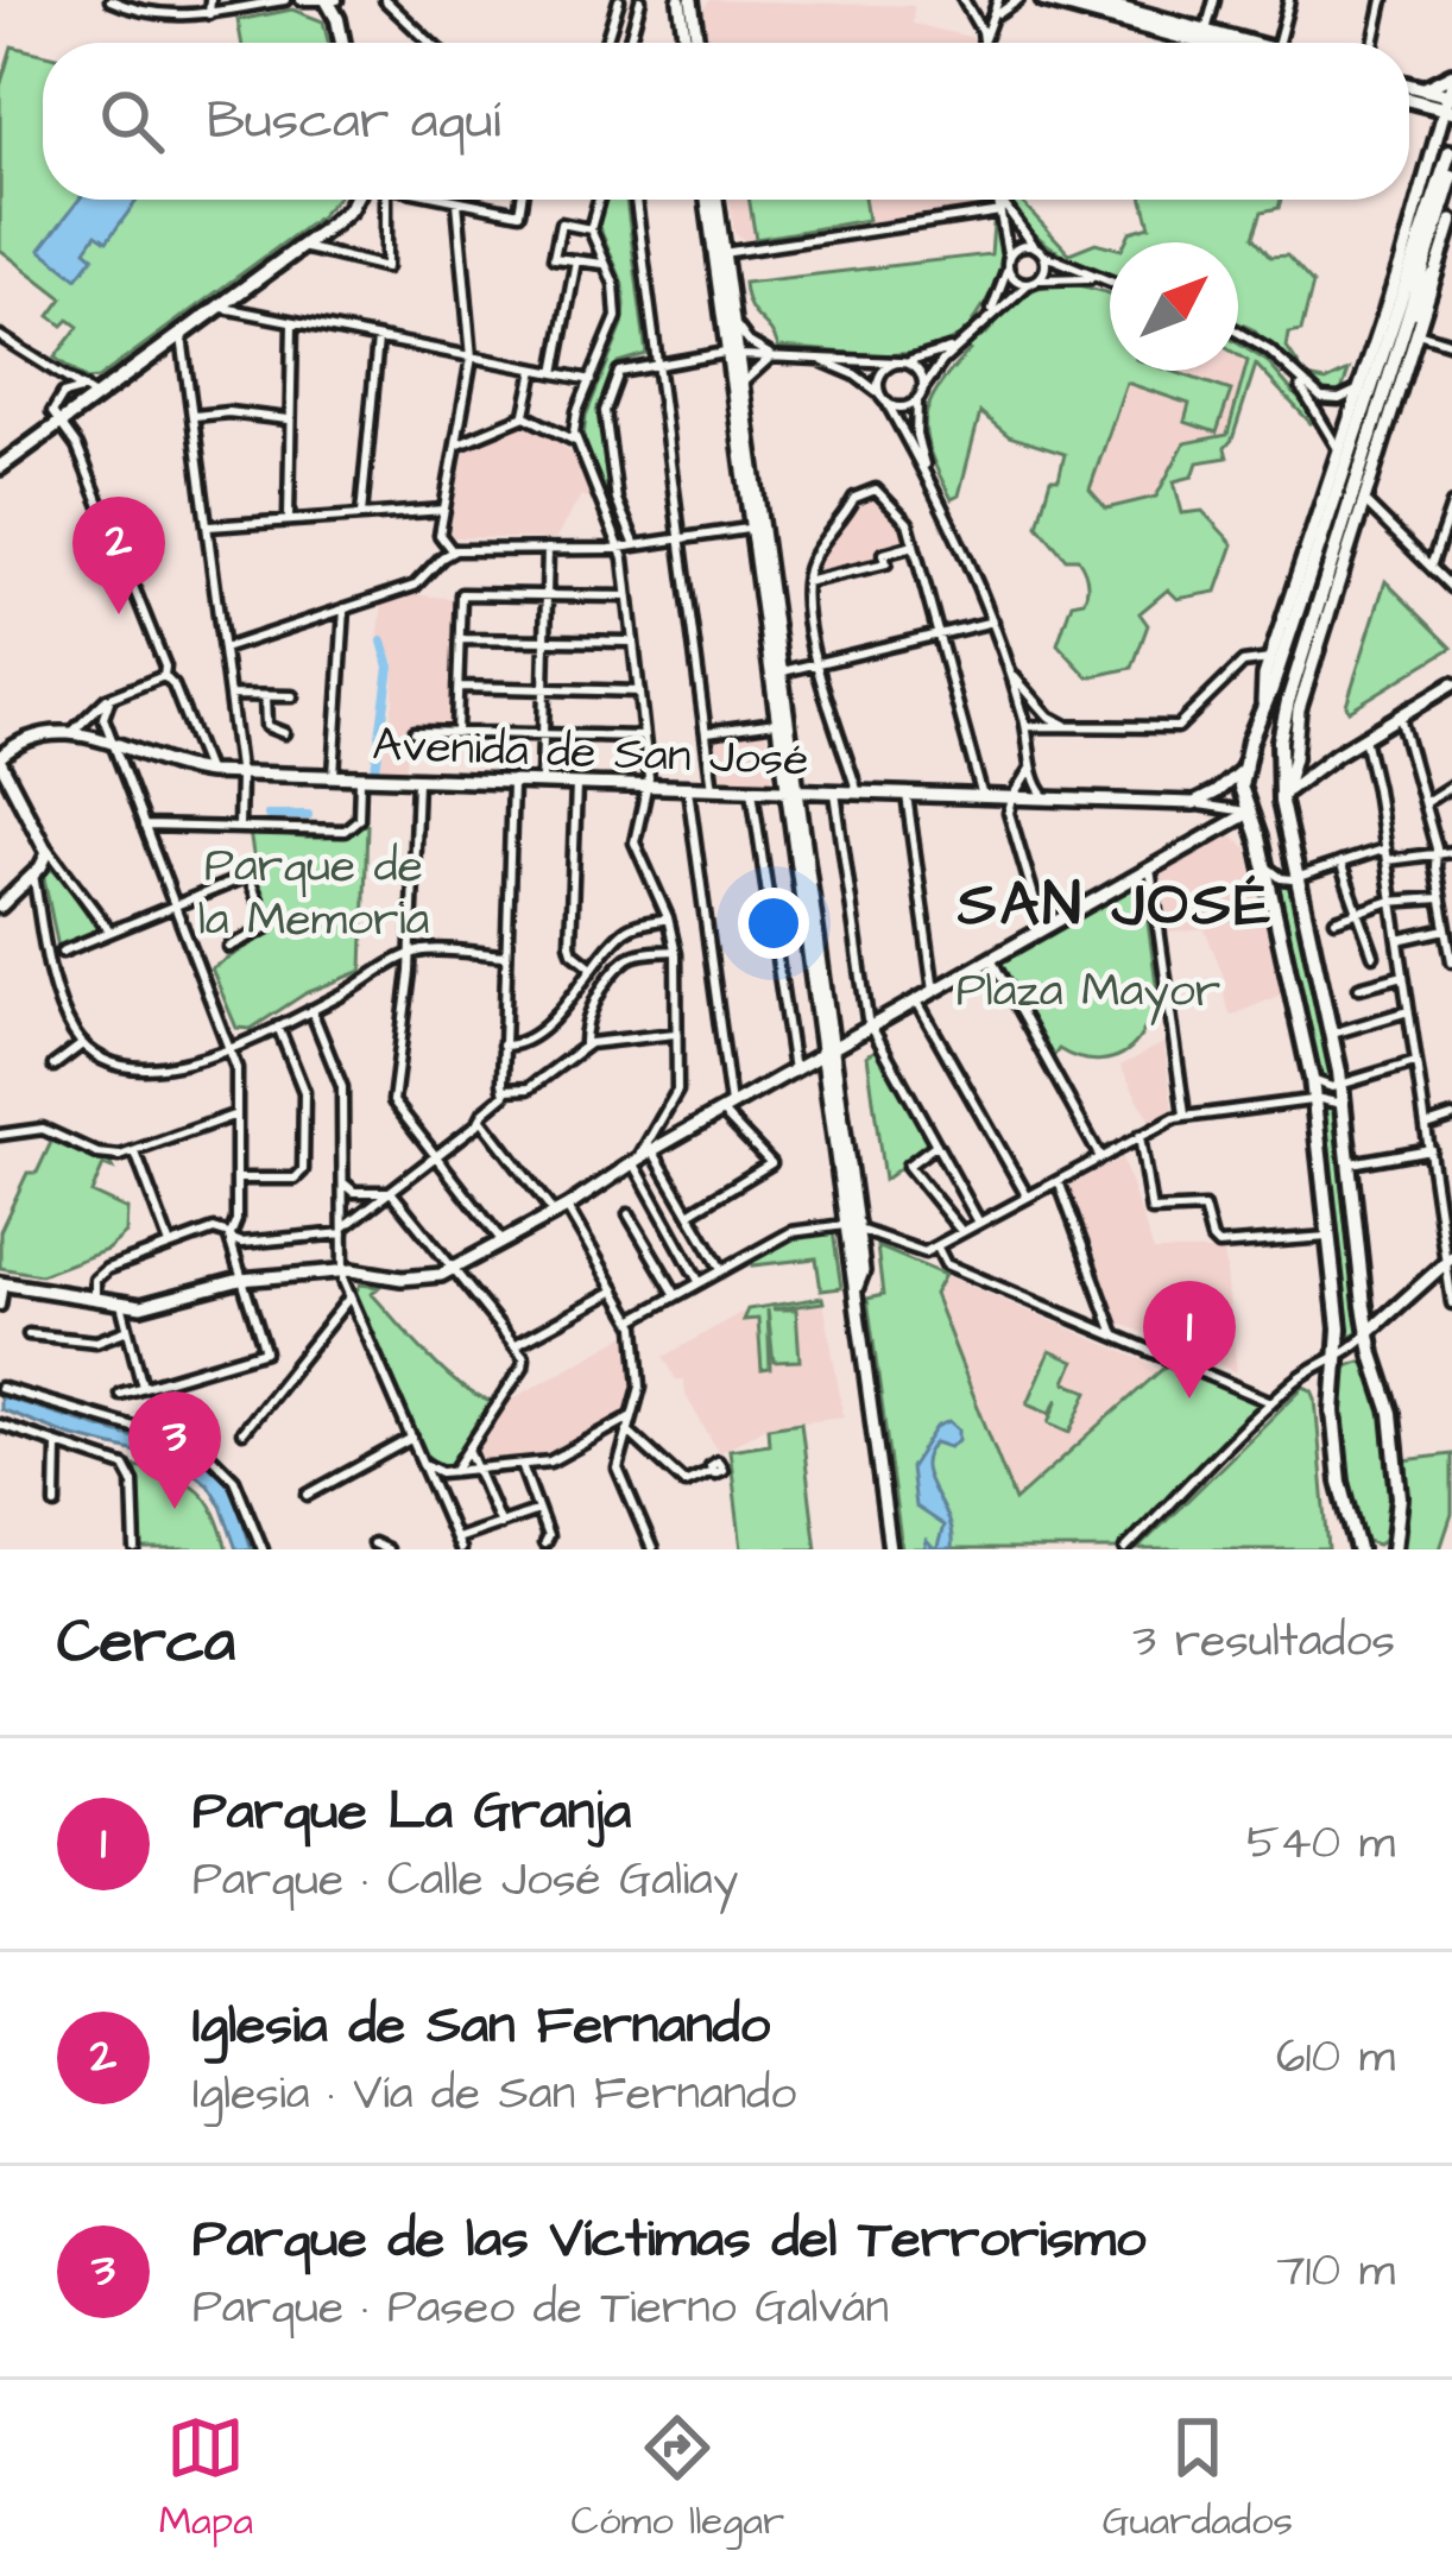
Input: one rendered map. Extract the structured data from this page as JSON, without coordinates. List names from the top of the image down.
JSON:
{
  "streets": {
    "main road": ["Avenida de San José"]
  },
  "districts": ["SAN JOSÉ"],
  "parks": ["Parque de la Memoria", "Plaza Mayor"],
  "north": "top right",
  "page": {
    "search": "Buscar aquí",
    "pins": ["2", "1", "3"],
    "heading": ["Cerca", "3 resultados"],
    "list": [
      {
        "mark": "1",
        "name": "Parque La Granja",
        "note": "Parque · Calle José Galiay",
        "value": "540 m"
      },
      {
        "mark": "2",
        "name": "Iglesia de San Fernando",
        "note": "Iglesia · Vía de San Fernando",
        "value": "610 m"
      },
      {
        "mark": "3",
        "name": "Parque de las Víctimas del Terrorismo",
        "note": "Parque · Paseo de Tierno Galván",
        "value": "710 m"
      }
    ],
    "nav": ["Mapa", "Cómo llegar", "Guardados"]
  }
}
